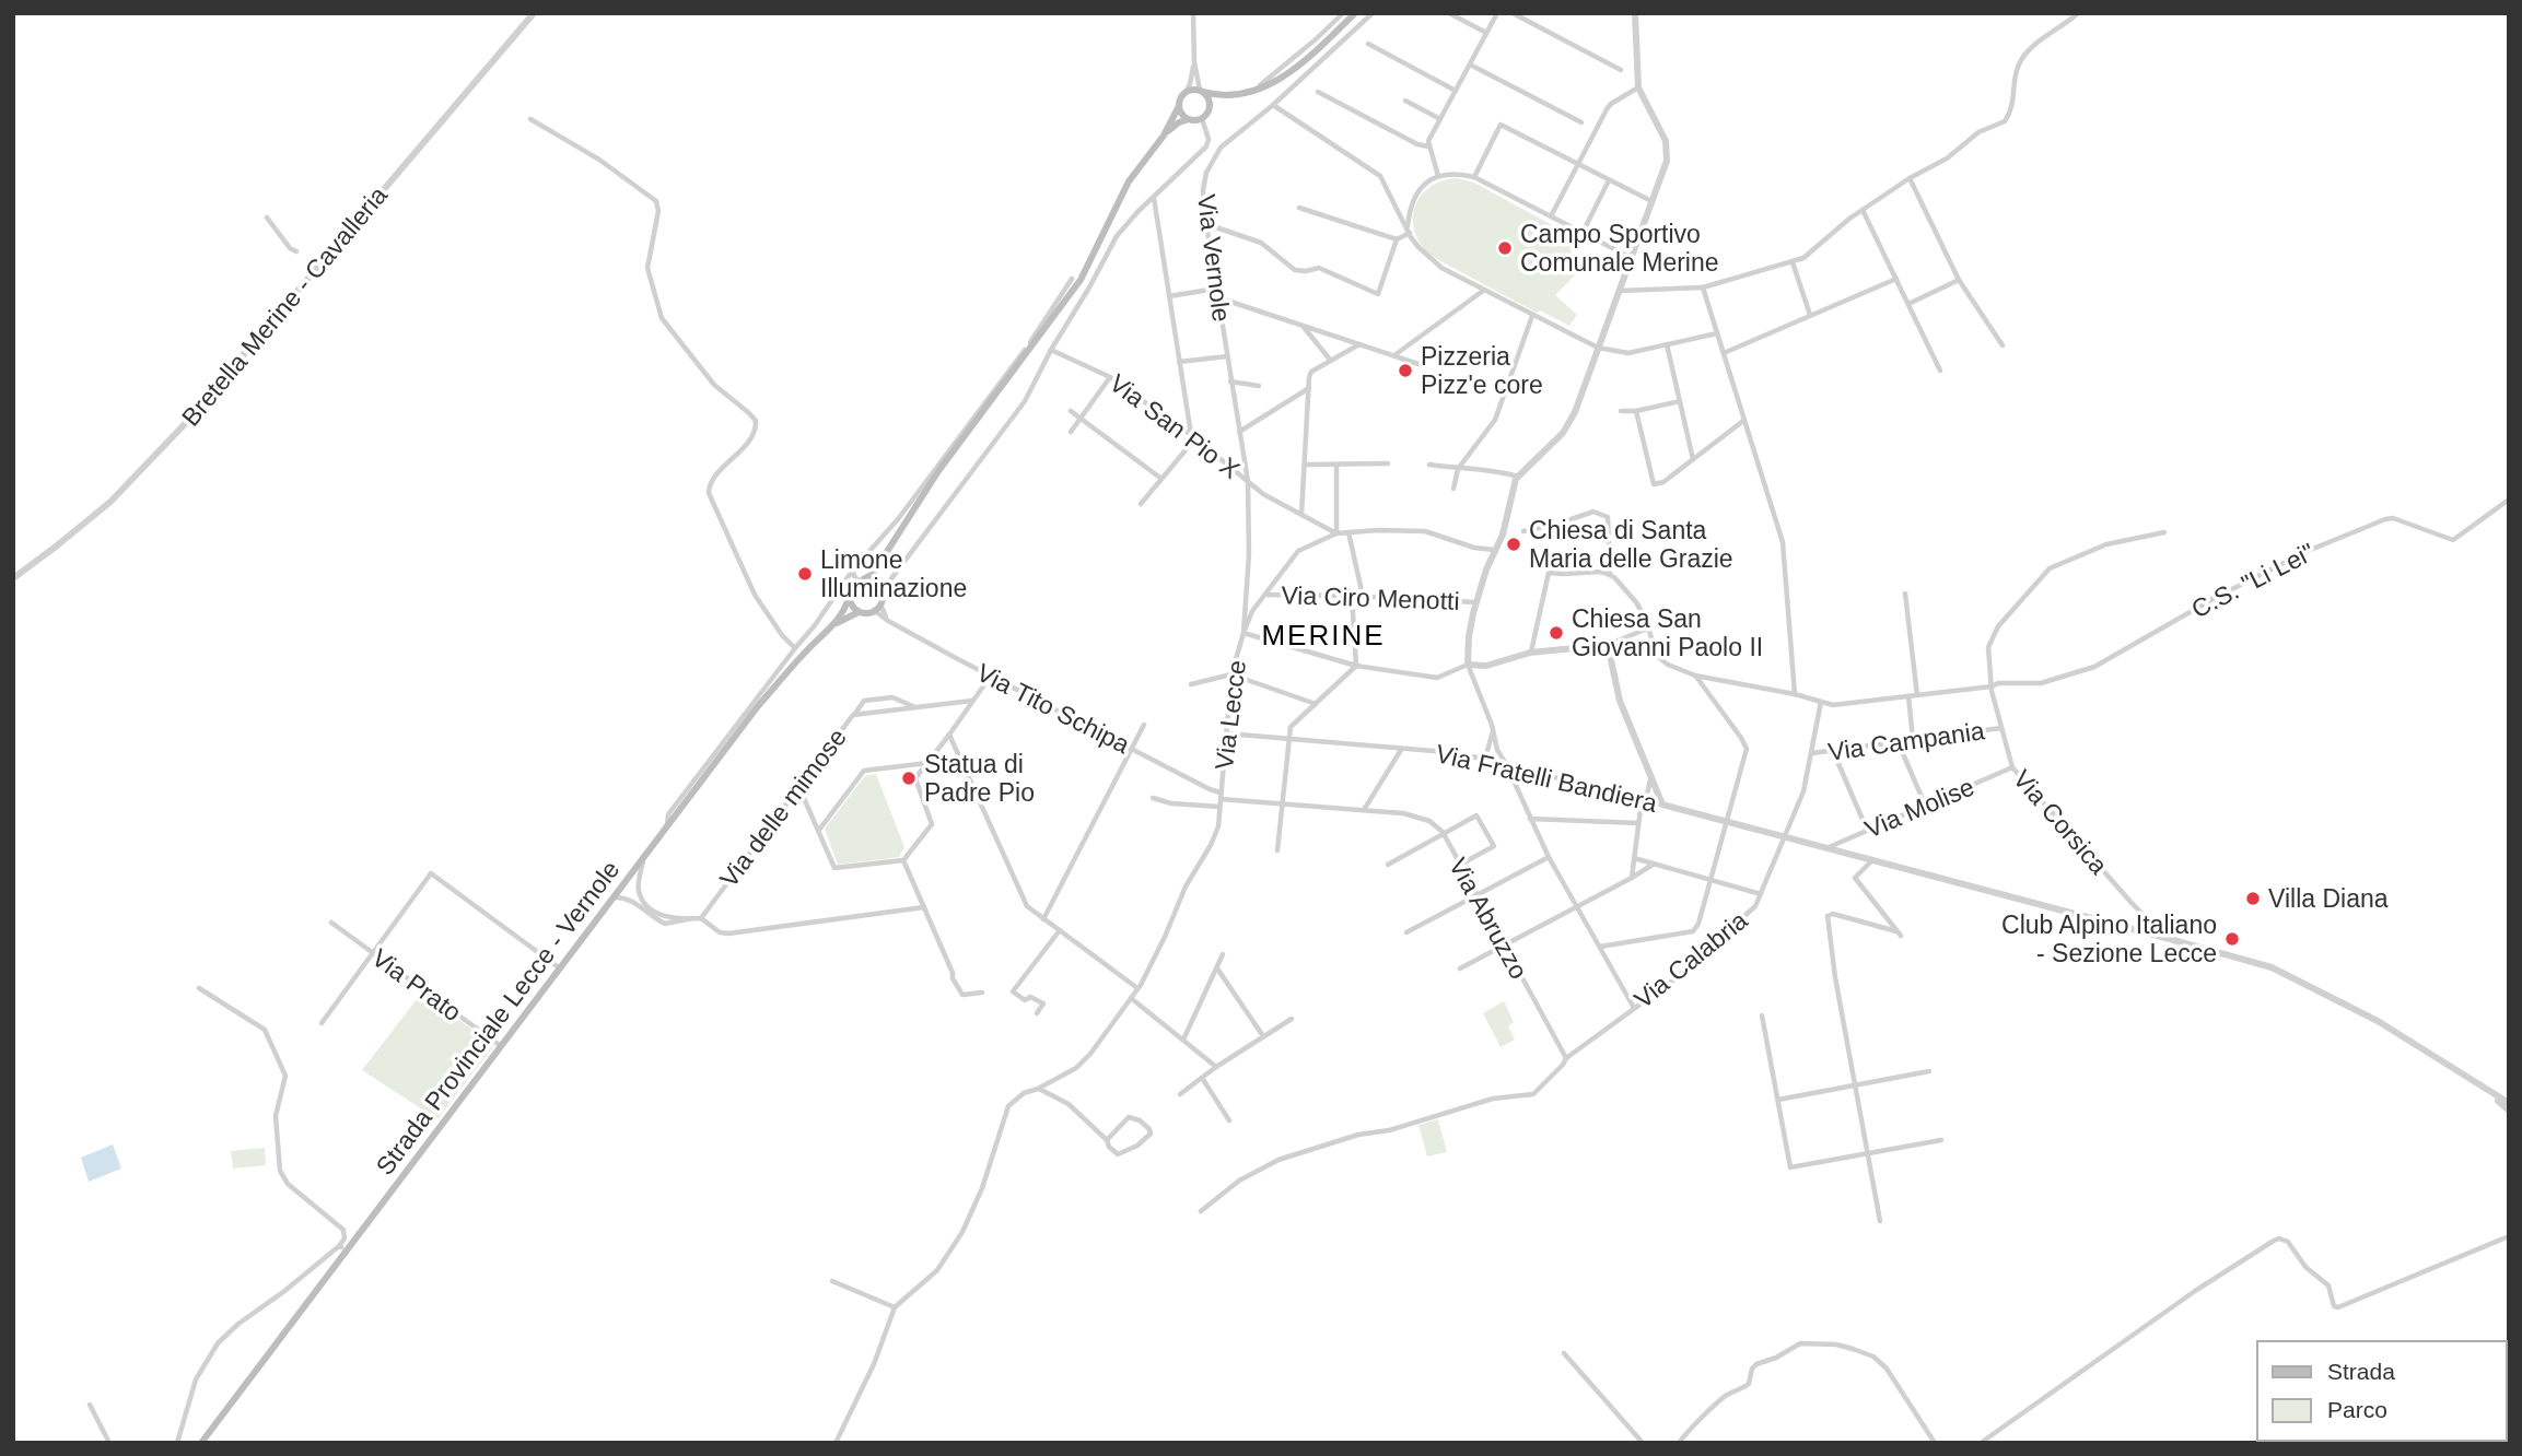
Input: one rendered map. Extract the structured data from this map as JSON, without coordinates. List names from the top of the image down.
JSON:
{
  "streets": {
    "main road": ["Strada Provinciale Lecce - Vernole"],
    "street": [
      "Via Vernole",
      "Bretella Merine - Cavalleria",
      "Via San Pio X",
      "C.S. \"Li Lei\"",
      "Via Ciro Menotti",
      "Via Tito Schipa",
      "Via Lecce",
      "Via Campania",
      "Via Fratelli Bandiera",
      "Via delle mimose",
      "Via Molise",
      "Via Corsica",
      "Via Abruzzo",
      "Via Calabria",
      "Via Prato"
    ]
  },
  "crossings": [
    ["Via Vernole", "Via San Pio X"],
    ["Via Vernole", "Via Lecce"],
    ["C.S. \"Li Lei\"", "Via Corsica"],
    ["Via Ciro Menotti", "Via Lecce"],
    ["Via Tito Schipa", "Via Lecce"],
    ["Via Tito Schipa", "Strada Provinciale Lecce - Vernole"],
    ["Via Lecce", "Via Fratelli Bandiera"],
    ["Via Campania", "Via Corsica"],
    ["Via Campania", "Via Calabria"],
    ["Via Fratelli Bandiera", "Via Molise"],
    ["Via Fratelli Bandiera", "Via Corsica"],
    ["Via Fratelli Bandiera", "Via Calabria"],
    ["Via Molise", "Via Corsica"],
    ["Via Abruzzo", "Via Calabria"],
    ["Via Prato", "Strada Provinciale Lecce - Vernole"]
  ],
  "districts": ["MERINE"],
  "places": [
    "Campo Sportivo Comunale Merine",
    "Pizzeria Pizz'e core",
    "Chiesa di Santa Maria delle Grazie",
    "Limone Illuminazione",
    "Chiesa San Giovanni Paolo II",
    "Statua di Padre Pio",
    "Villa Diana",
    "Club Alpino Italiano - Sezione Lecce"
  ],
  "legend": ["Strada", "Parco"]
}
